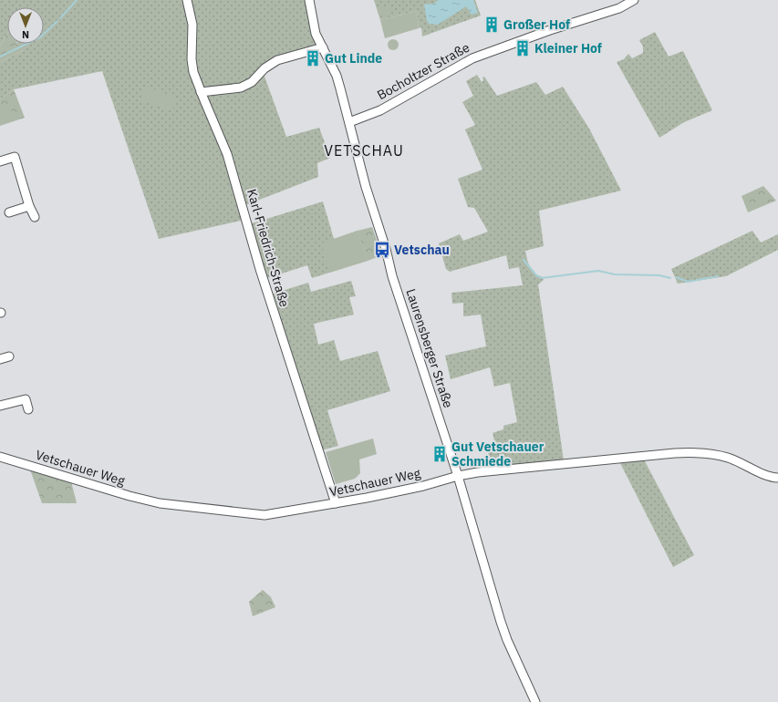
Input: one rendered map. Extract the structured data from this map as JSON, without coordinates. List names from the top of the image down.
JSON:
{
  "streets": {
    "street": [
      "Bocholtzer Straße",
      "Karl-Friedrich-Straße",
      "Laurensberger Straße",
      "Vetschauer Weg"
    ]
  },
  "crossings": [
    ["Bocholtzer Straße", "Laurensberger Straße"],
    ["Karl-Friedrich-Straße", "Vetschauer Weg"],
    ["Laurensberger Straße", "Vetschauer Weg"]
  ],
  "districts": ["VETSCHAU"],
  "places": {
    "building": [
      "Großer Hof",
      "Kleiner Hof",
      "Gut Linde",
      "Gut Vetschauer Schmiede"
    ],
    "bus stop": ["Vetschau"]
  },
  "north": "bottom"
}
